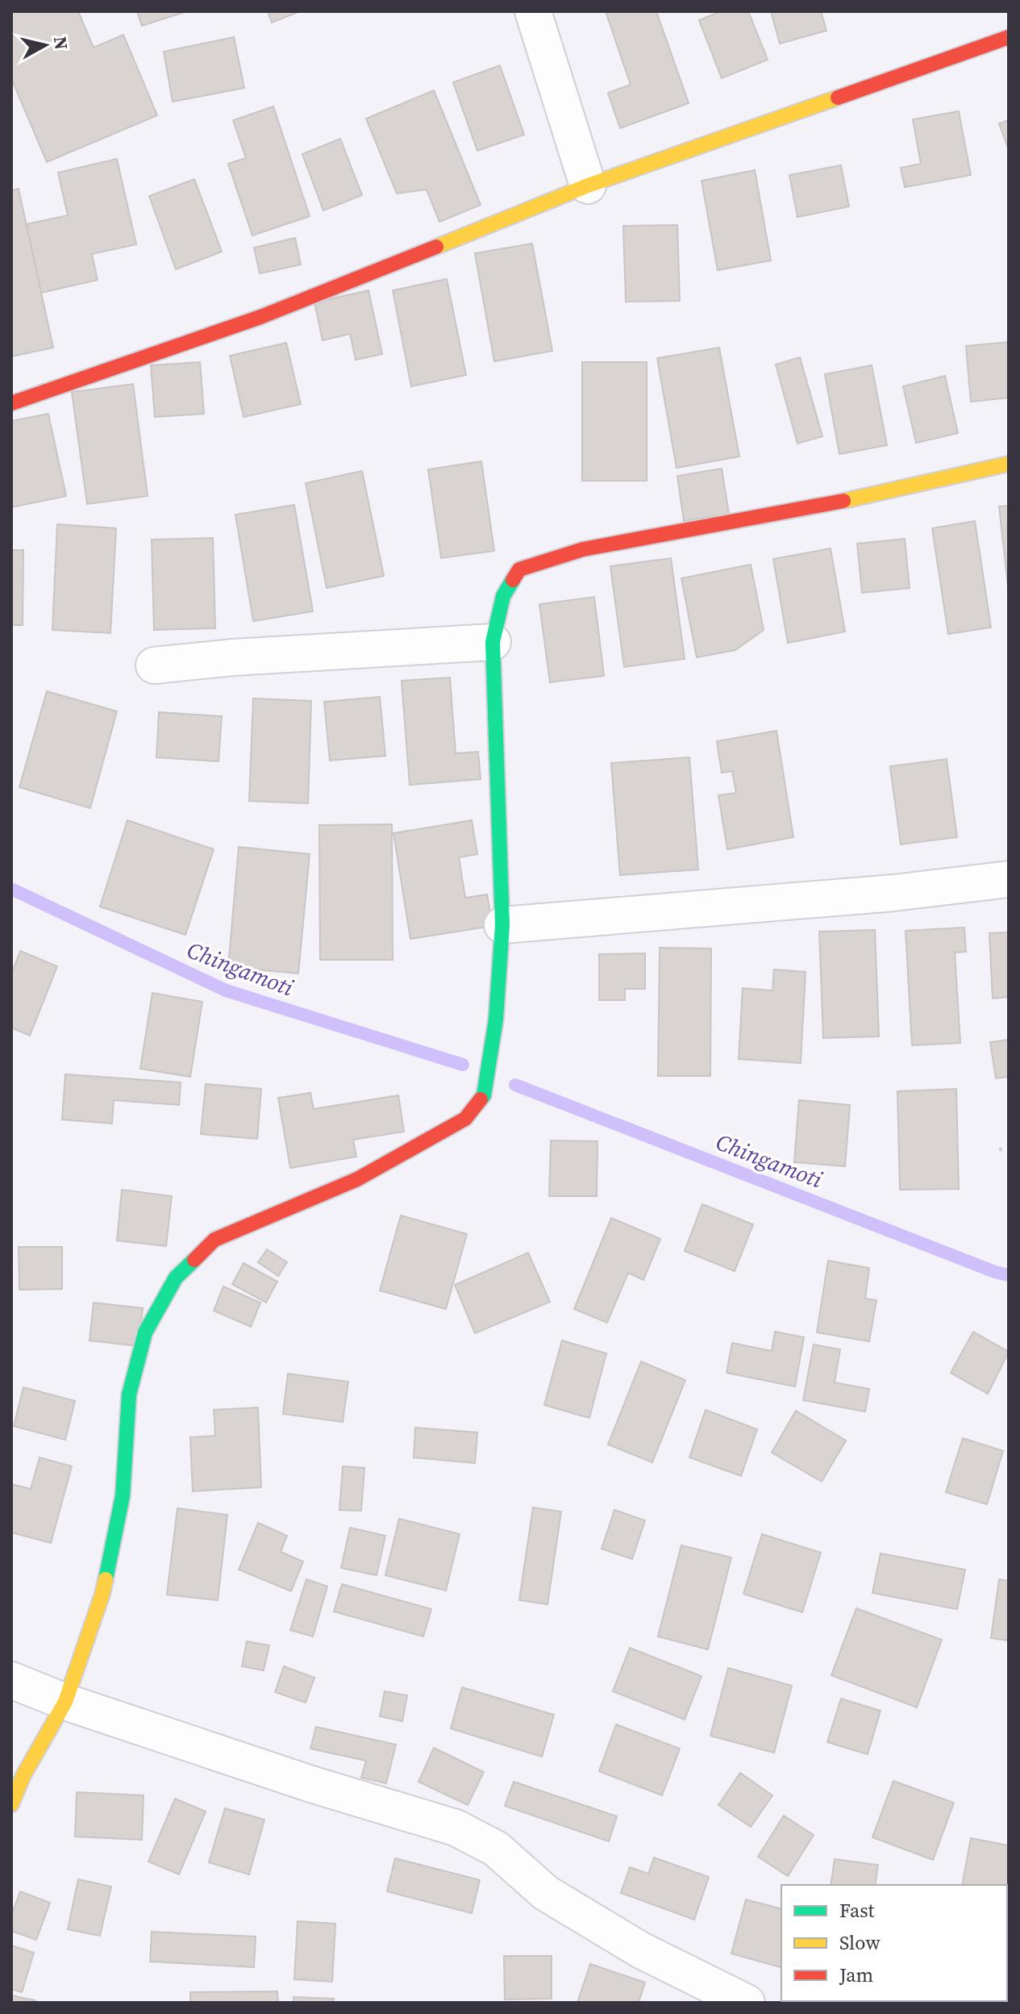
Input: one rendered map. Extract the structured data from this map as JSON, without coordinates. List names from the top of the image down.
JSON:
{
  "water": ["Chingamoti"],
  "legend": ["Fast", "Slow", "Jam"],
  "north": "right"
}
